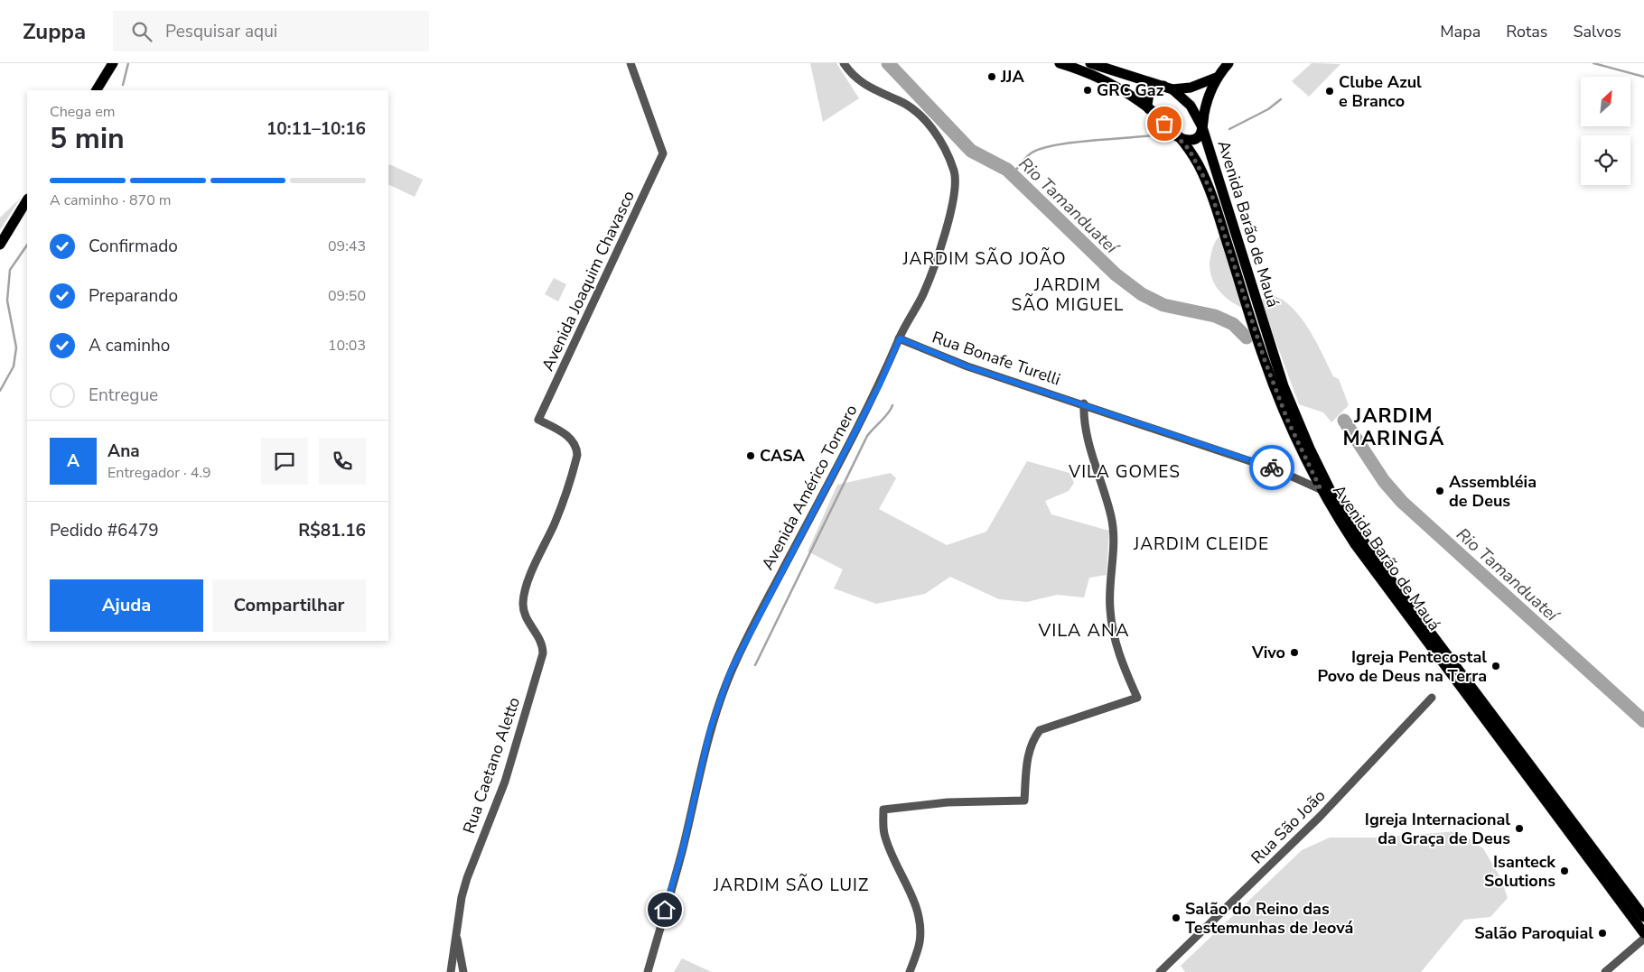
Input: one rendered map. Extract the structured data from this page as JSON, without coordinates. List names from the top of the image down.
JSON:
{
  "streets": {
    "main road": ["Avenida Barão de Mauá"],
    "street": [
      "Avenida Joaquim Chavasco",
      "Rua Bonafe Turelli",
      "Avenida Américo Tornero",
      "Rua Caetano Aletto",
      "Rua São João"
    ]
  },
  "crossings": [
    ["Avenida Barão de Mauá", "Rua Bonafe Turelli"],
    ["Avenida Joaquim Chavasco", "Rua Caetano Aletto"],
    ["Rua Bonafe Turelli", "Avenida Américo Tornero"]
  ],
  "districts": [
    "JARDIM SÃO JOÃO",
    "JARDIM SÃO MIGUEL",
    "JARDIM MARINGÁ",
    "VILA GOMES",
    "JARDIM CLEIDE",
    "VILA ANA",
    "JARDIM SÃO LUIZ"
  ],
  "water": ["Rio Tamanduateí"],
  "places": [
    "JJA",
    "GRC Gaz",
    "Clube Azul e Branco",
    "CASA",
    "Assembléia de Deus",
    "Vivo",
    "Igreja Pentecostal Povo de Deus na Terra",
    "Igreja Internacional da Graça de Deus",
    "Isanteck Solutions",
    "Salão do Reino das Testemunhas de Jeová",
    "Salão Paroquial"
  ],
  "north": "top right",
  "page": {
    "header": "Zuppa",
    "search": "Pesquisar aqui",
    "nav": ["Mapa", "Rotas", "Salvos"],
    "heading": ["5 min", "Chega em", "10:11–10:16"],
    "panel": [
      "Ana",
      "Entregador · 4.9",
      "Pedido #6479",
      "R$81.16"
    ],
    "bar": "A caminho · 870 m",
    "list": [
      ["Confirmado", "09:43"],
      ["Preparando", "09:50"],
      ["A caminho", "10:03"],
      "Entregue"
    ],
    "round": "A",
    "buttons": ["Ajuda", "Compartilhar"]
  }
}
